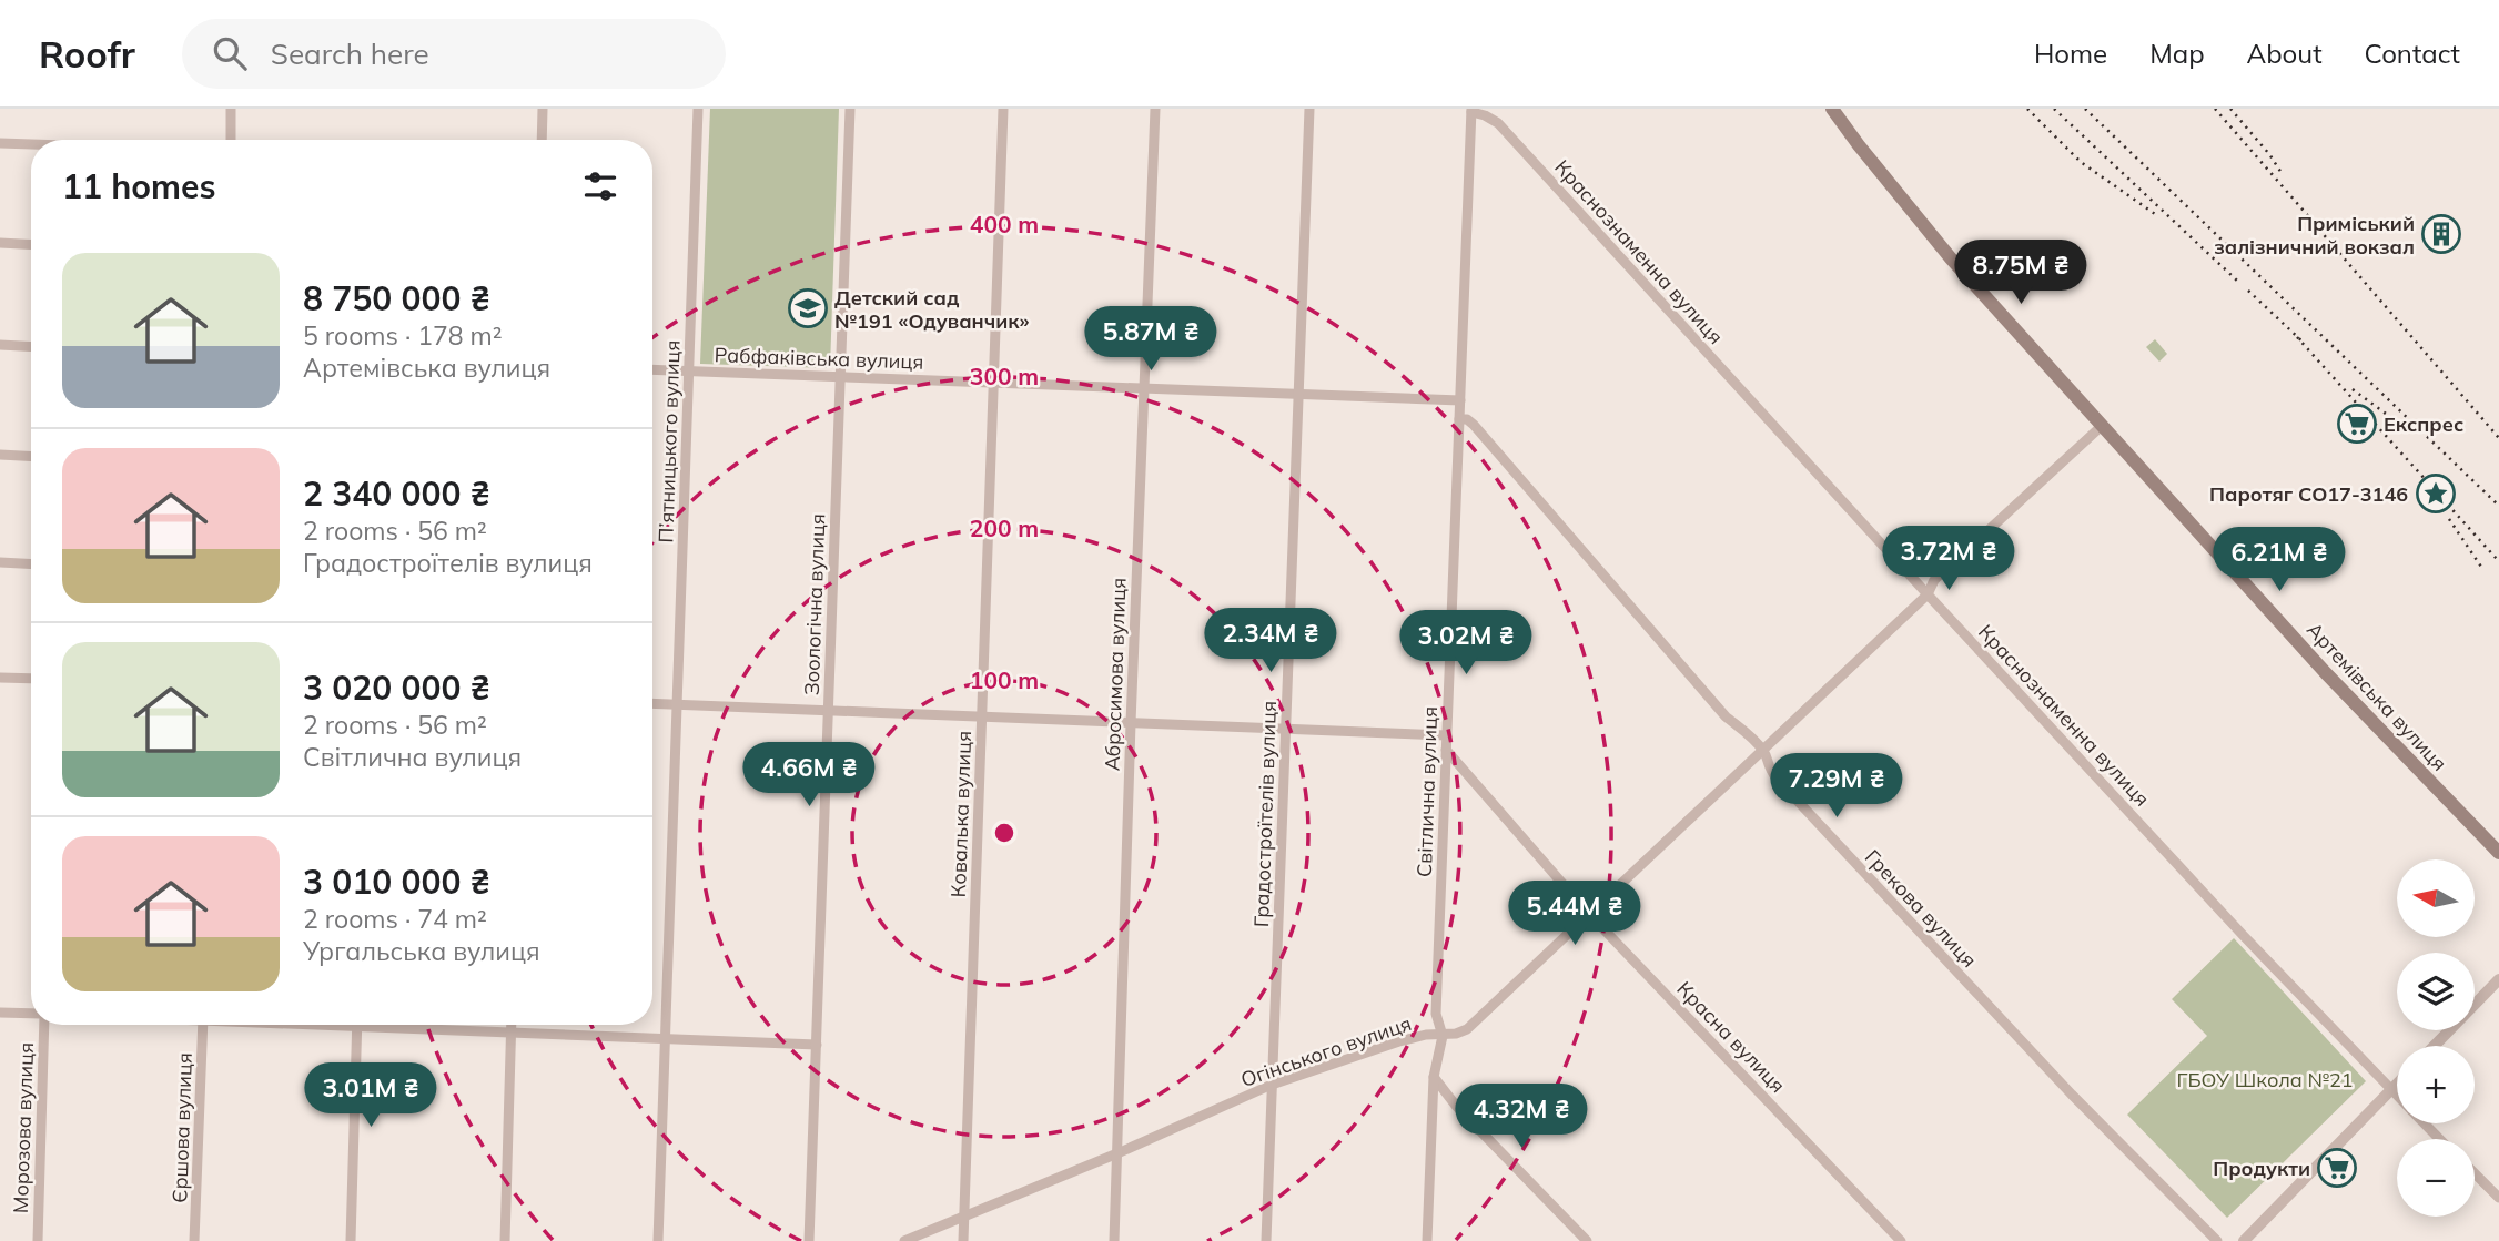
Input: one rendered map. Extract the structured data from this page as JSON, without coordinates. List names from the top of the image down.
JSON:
{
  "streets": {
    "main road": ["Артемівська вулиця"],
    "street": [
      "Краснознаменна вулиця",
      "Рабфаківська вулиця",
      "П’ятницького вулиця",
      "Зоологічна вулиця",
      "Абросимова вулиця",
      "Світлична вулиця",
      "Ковалька вулиця",
      "Градостроїтелiв вулиця",
      "Грекова вулиця",
      "Красна вулиця",
      "Огінського вулиця",
      "Морозова вулиця",
      "Єршова вулиця"
    ]
  },
  "crossings": [
    ["Краснознаменна вулиця", "Світлична вулиця"],
    ["Краснознаменна вулиця", "Огінського вулиця"],
    ["Рабфаківська вулиця", "П’ятницького вулиця"],
    ["Рабфаківська вулиця", "Зоологічна вулиця"],
    ["Рабфаківська вулиця", "Абросимова вулиця"],
    ["Рабфаківська вулиця", "Світлична вулиця"],
    ["Рабфаківська вулиця", "Ковалька вулиця"],
    ["Рабфаківська вулиця", "Градостроїтелiв вулиця"],
    ["Абросимова вулиця", "Огінського вулиця"],
    ["Артемівська вулиця", "Огінського вулиця"],
    ["Світлична вулиця", "Грекова вулиця"],
    ["Світлична вулиця", "Красна вулиця"],
    ["Світлична вулиця", "Огінського вулиця"],
    ["Ковалька вулиця", "Огінського вулиця"],
    ["Градостроїтелiв вулиця", "Огінського вулиця"],
    ["Грекова вулиця", "Огінського вулиця"],
    ["Красна вулиця", "Огінського вулиця"]
  ],
  "parks": ["ГБОУ Школа №21"],
  "places": {
    "building": ["Приміський залізничний вокзал"],
    "school or university": ["Детский сад №191 «Одуванчик»"],
    "supermarket": ["Експрес", "Продукти"],
    "place": ["Паротяг СО17-3146"]
  },
  "north": "left",
  "page": {
    "header": "Roofr",
    "search": "Search here",
    "nav": [
      "Home",
      "Map",
      "About",
      "Contact"
    ],
    "heading": "11 homes",
    "list": [
      {
        "name": "8 750 000 ₴",
        "note": "5 rooms · 178 m² · Артемівська вулиця"
      },
      {
        "name": "2 340 000 ₴",
        "note": "2 rooms · 56 m² · Градостроїтелiв вулиця"
      },
      {
        "name": "3 020 000 ₴",
        "note": "2 rooms · 56 m² · Світлична вулиця"
      },
      {
        "name": "3 010 000 ₴",
        "note": "2 rooms · 74 m² · Ургальська вулиця"
      }
    ],
    "price": [
      "8.75M ₴",
      "5.87M ₴",
      "3.72M ₴",
      "6.21M ₴",
      "2.34M ₴",
      "3.02M ₴",
      "4.66M ₴",
      "7.29M ₴",
      "5.44M ₴",
      "3.01M ₴",
      "4.32M ₴"
    ],
    "map_buttons": ["+", "−"]
  },
  "rings": [
    "400 m",
    "300 m",
    "200 m",
    "100 m"
  ]
}
